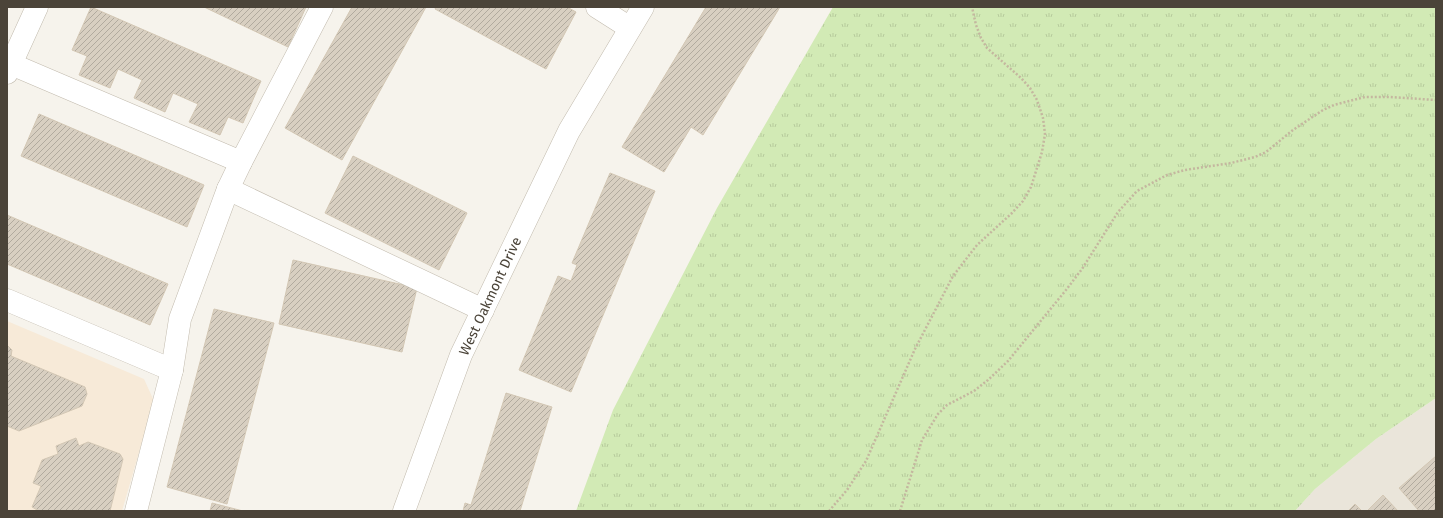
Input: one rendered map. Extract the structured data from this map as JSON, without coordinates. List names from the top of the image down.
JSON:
{
  "streets": {
    "street": ["West Oakmont Drive"]
  }
}
